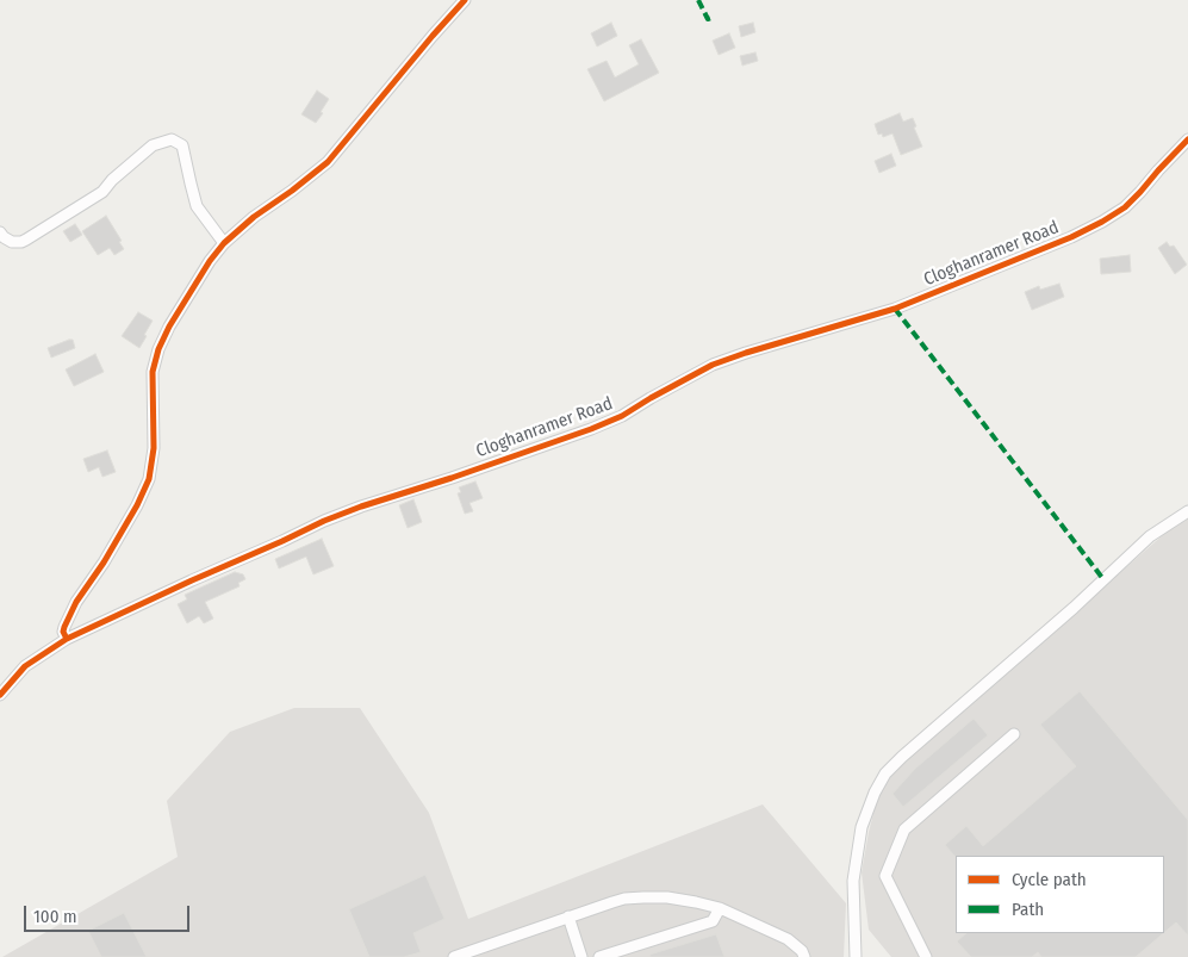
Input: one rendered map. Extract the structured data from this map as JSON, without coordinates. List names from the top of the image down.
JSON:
{
  "streets": {
    "street": ["Cloghanramer Road"]
  },
  "legend": ["Cycle path", "Path"],
  "scale_bar": "100 m"
}
